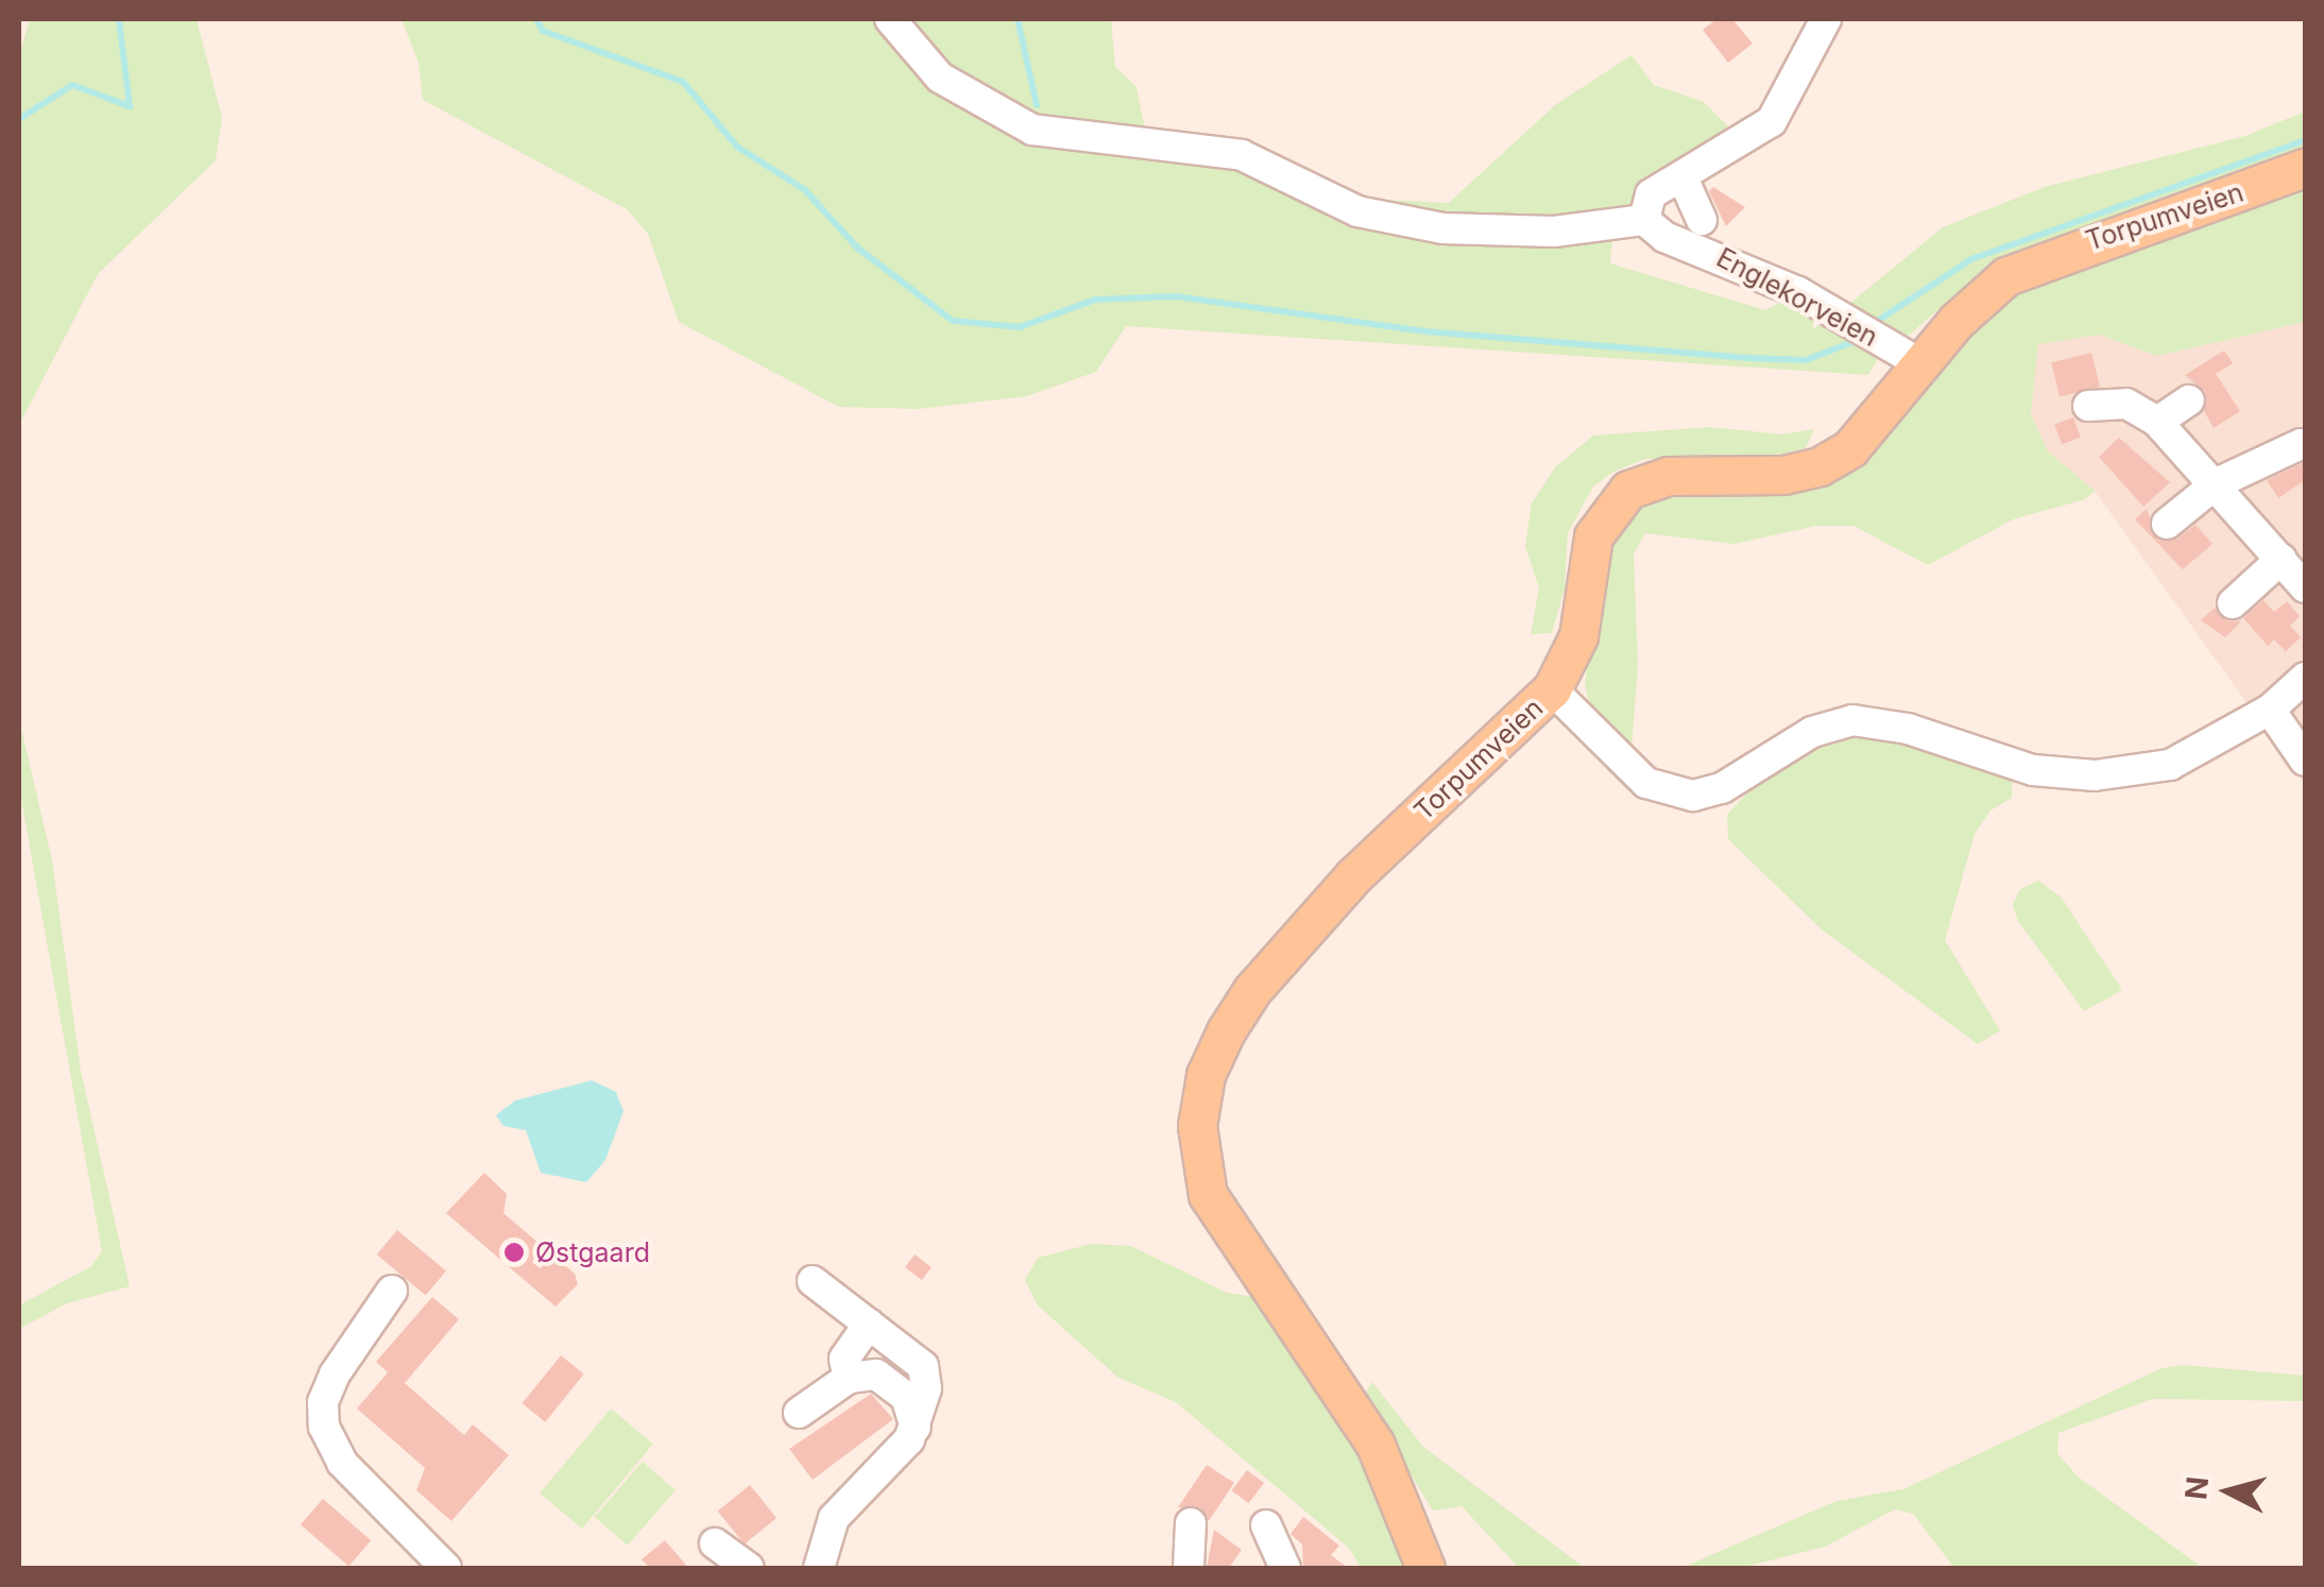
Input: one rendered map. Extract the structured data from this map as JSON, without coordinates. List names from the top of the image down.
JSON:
{
  "streets": {
    "main road": ["Torpumveien"],
    "street": ["Englekorveien"]
  },
  "crossings": [
    ["Torpumveien", "Englekorveien"]
  ],
  "places": ["Østgaard"],
  "north": "left"
}
